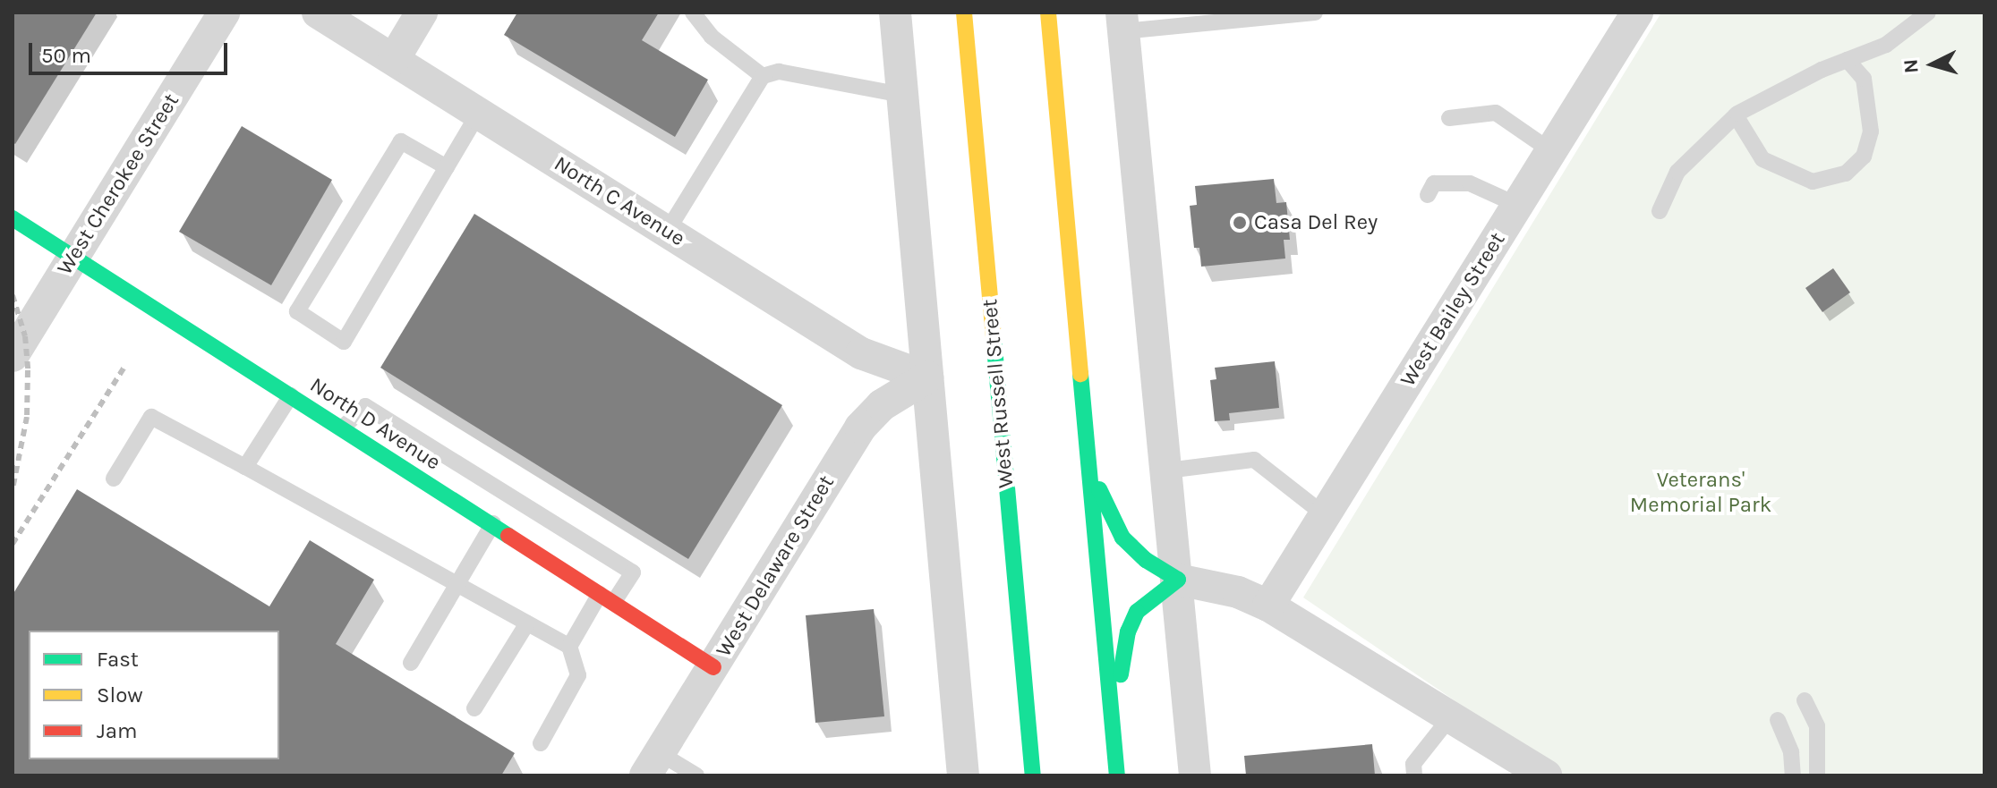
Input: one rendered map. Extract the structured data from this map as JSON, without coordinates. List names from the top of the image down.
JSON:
{
  "streets": {
    "main road": ["West Russell Street", "North D Avenue"],
    "street": [
      "West Cherokee Street",
      "North C Avenue",
      "West Bailey Street",
      "West Delaware Street"
    ]
  },
  "crossings": [
    ["West Cherokee Street", "North D Avenue"],
    ["North C Avenue", "West Delaware Street"],
    ["North D Avenue", "West Delaware Street"]
  ],
  "parks": ["Veterans' Memorial Park"],
  "places": ["Casa Del Rey"],
  "legend": ["Fast", "Slow", "Jam"],
  "scale_bar": "50 m",
  "north": "left"
}
